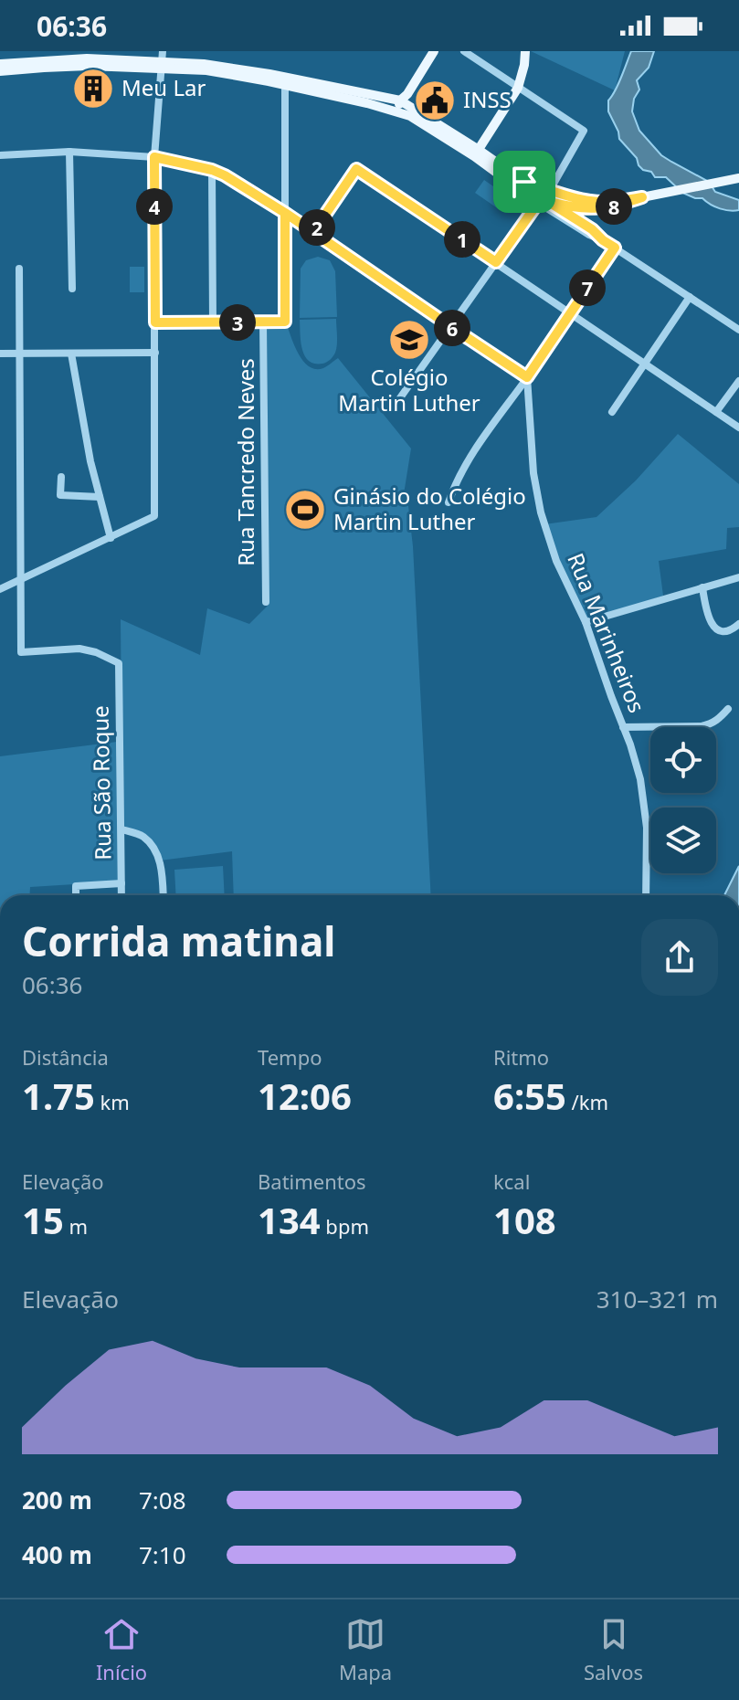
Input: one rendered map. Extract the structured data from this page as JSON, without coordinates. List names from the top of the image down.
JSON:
{
  "streets": {
    "street": ["Rua Tancredo Neves", "Rua Marinheiros", "Rua São Roque"]
  },
  "places": {
    "building": ["Meu Lar"],
    "public building": ["INSS"],
    "school or university": ["Colégio Martin Luther"],
    "sports": ["Ginásio do Colégio Martin Luther"]
  },
  "page": {
    "status": "06:36",
    "pins": [
      "4",
      "8",
      "2",
      "1",
      "7",
      "3",
      "6"
    ],
    "heading": ["Corrida matinal", "06:36"],
    "stats": [
      ["Distância", "1.75 km"],
      ["Tempo", "12:06"],
      ["Ritmo", "6:55 /km"],
      ["Elevação", "15 m"],
      ["Batimentos", "134 bpm"],
      ["kcal", "108"]
    ],
    "chart": ["Elevação", "310–321 m"],
    "list": [
      {
        "name": "200 m",
        "note": "7:08"
      },
      {
        "name": "400 m",
        "note": "7:10"
      }
    ],
    "tabs": ["Início", "Mapa", "Salvos"]
  }
}
